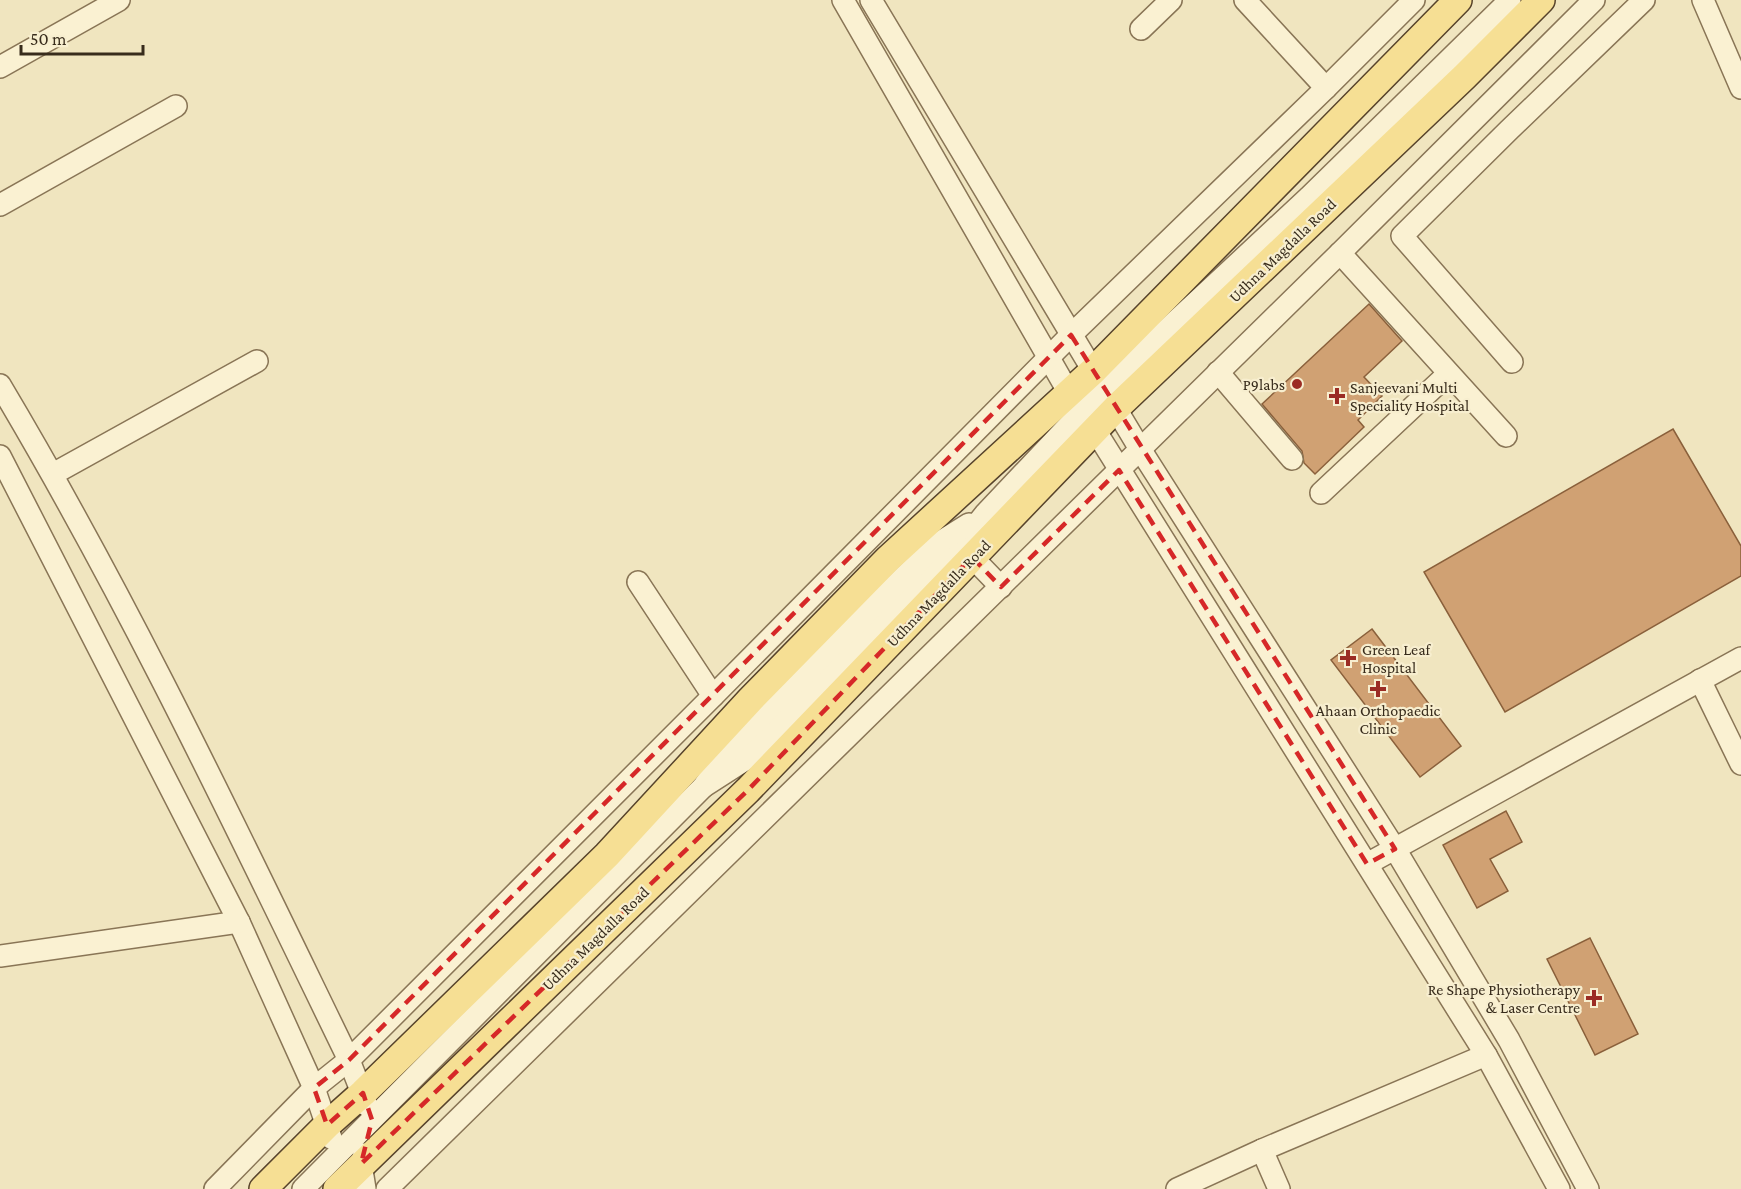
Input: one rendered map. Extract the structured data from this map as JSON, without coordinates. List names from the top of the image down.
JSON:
{
  "streets": {
    "main road": ["Udhna Magdalla Road"]
  },
  "places": {
    "other": ["P9labs"],
    "health": [
      "Sanjeevani Multi Speciality Hospital",
      "Green Leaf Hospital",
      "Ahaan Orthopaedic Clinic",
      "Re Shape Physiotherapy & Laser Centre"
    ]
  },
  "scale_bar": "50 m"
}
